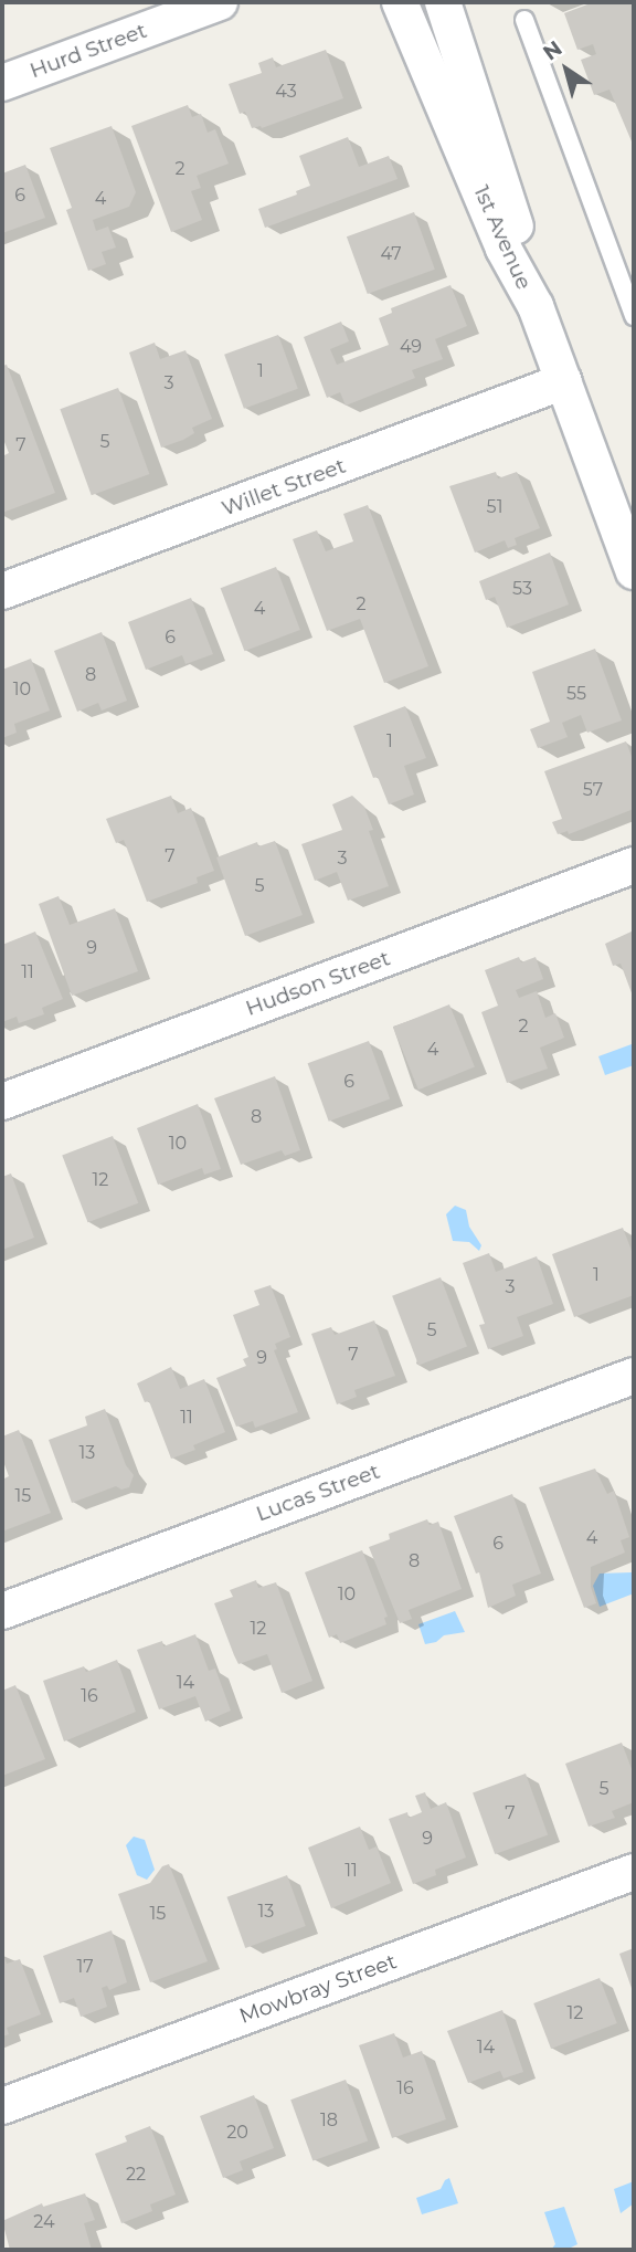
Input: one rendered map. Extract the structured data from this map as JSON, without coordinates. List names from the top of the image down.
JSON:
{
  "streets": {
    "street": [
      "Hurd Street",
      "1st Avenue",
      "Willet Street",
      "Hudson Street",
      "Lucas Street",
      "Mowbray Street"
    ]
  },
  "house_numbers": [
    "43",
    "2",
    "6",
    "4",
    "47",
    "49",
    "1",
    "3",
    "5",
    "7",
    "51",
    "53",
    "2",
    "4",
    "6",
    "8",
    "10",
    "55",
    "1",
    "57",
    "7",
    "3",
    "5",
    "9",
    "11",
    "2",
    "4",
    "6",
    "8",
    "10",
    "12",
    "1",
    "3",
    "5",
    "7",
    "9",
    "11",
    "13",
    "15",
    "4",
    "6",
    "8",
    "10",
    "12",
    "14",
    "16",
    "5",
    "7",
    "9",
    "11",
    "13",
    "15",
    "17",
    "12",
    "14",
    "16",
    "18",
    "20",
    "22",
    "24"
  ],
  "north": "top left"
}
